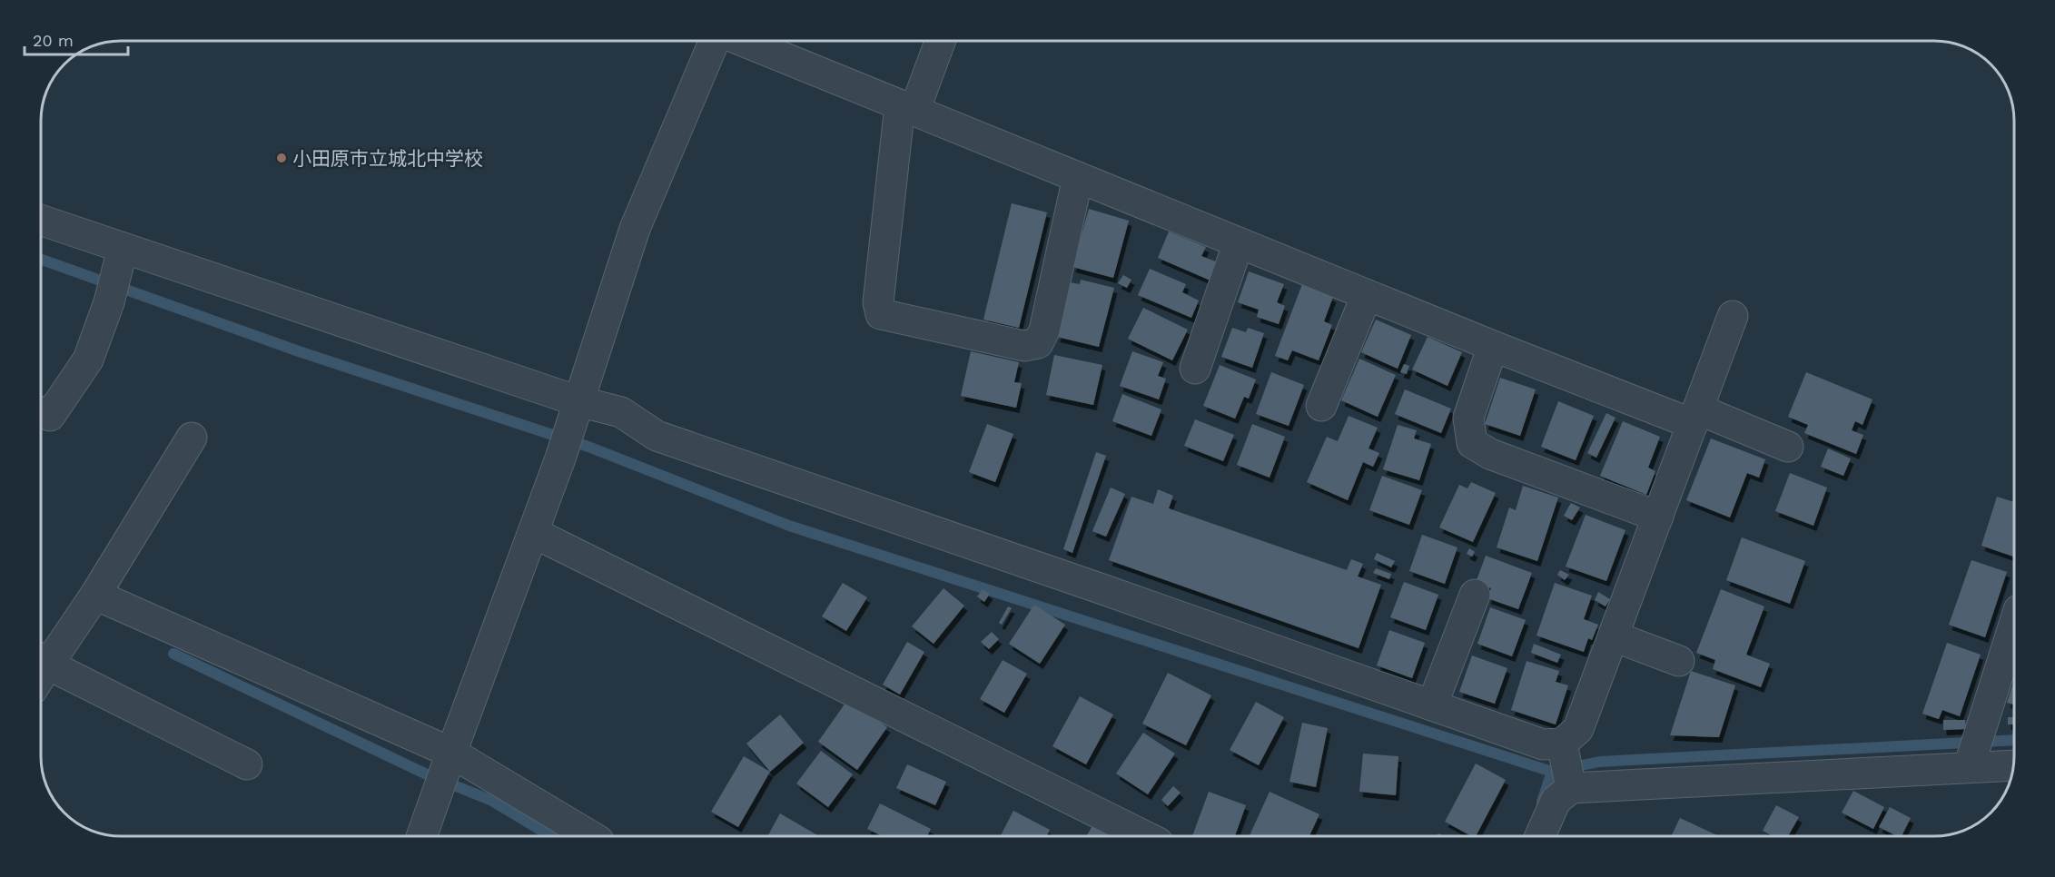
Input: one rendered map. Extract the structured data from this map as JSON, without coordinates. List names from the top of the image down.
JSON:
{
  "places": ["小田原市立城北中学校"],
  "scale_bar": "20 m"
}
